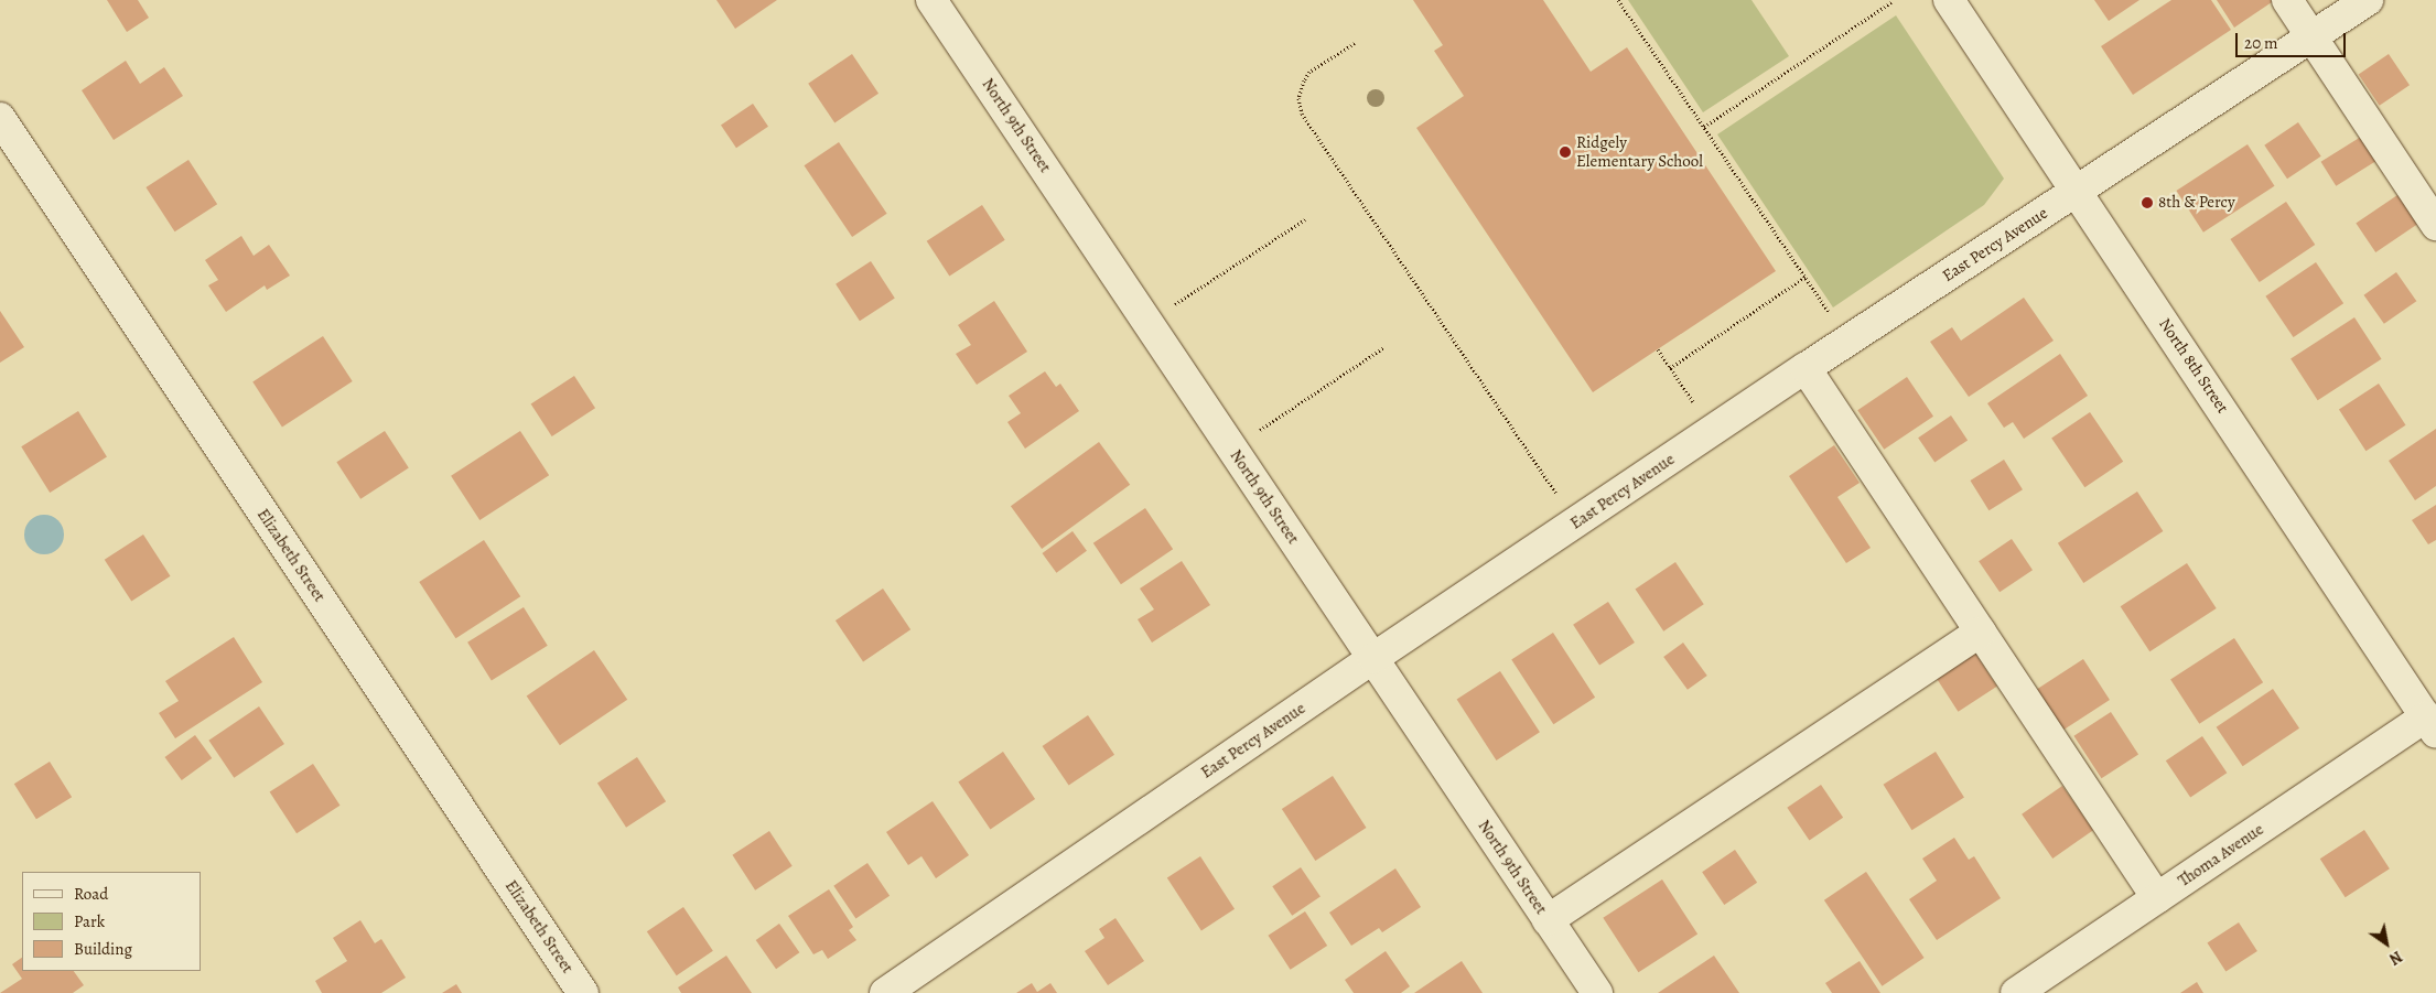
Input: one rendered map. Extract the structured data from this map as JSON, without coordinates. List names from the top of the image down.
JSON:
{
  "streets": {
    "street": [
      "North 9th Street",
      "East Percy Avenue",
      "North 8th Street",
      "Elizabeth Street",
      "Thoma Avenue"
    ]
  },
  "crossings": [
    ["North 9th Street", "East Percy Avenue"],
    ["East Percy Avenue", "North 8th Street"],
    ["North 8th Street", "Thoma Avenue"]
  ],
  "places": ["Ridgely Elementary School", "8th & Percy"],
  "legend": ["Road", "Park", "Building"],
  "scale_bar": "20 m",
  "north": "bottom right"
}
